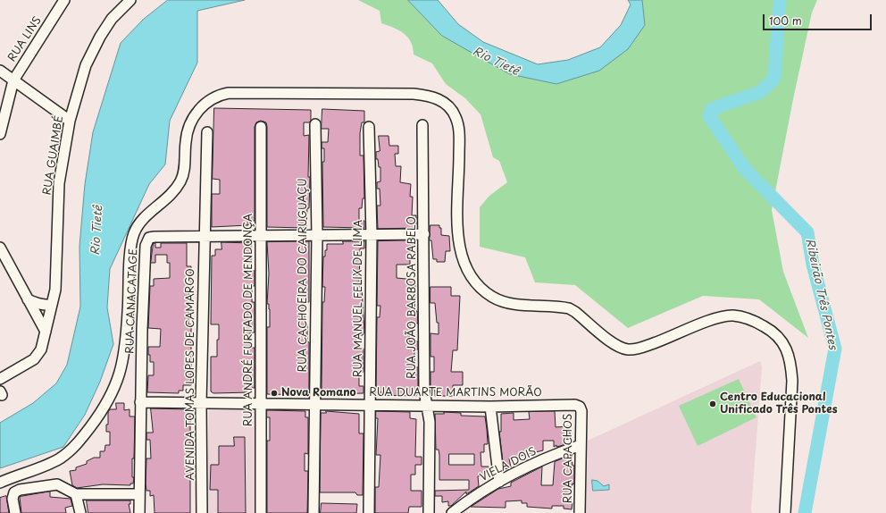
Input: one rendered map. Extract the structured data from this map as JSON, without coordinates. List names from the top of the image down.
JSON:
{
  "streets": {
    "street": [
      "RUA LINS",
      "RUA GUAIMBÉ",
      "RUA CACHOEIRA DO CAIRUGUAÇU",
      "RUA JOÃO BARBOSA RABELO",
      "RUA MANUEL FELIX DE LIMA",
      "RUA CANACATAGE",
      "RUA ANDRÉ FURTADO DE MENDONÇA",
      "AVENIDA TOMAS LOPES DE CAMARGO",
      "RUA DUARTE MARTINS MORÃO",
      "RUA CAPACHOS",
      "VIELA DOIS"
    ]
  },
  "crossings": [
    ["RUA CACHOEIRA DO CAIRUGUAÇU", "RUA CANACATAGE"],
    ["RUA CACHOEIRA DO CAIRUGUAÇU", "RUA DUARTE MARTINS MORÃO"],
    ["RUA JOÃO BARBOSA RABELO", "RUA CANACATAGE"],
    ["RUA JOÃO BARBOSA RABELO", "RUA DUARTE MARTINS MORÃO"],
    ["RUA MANUEL FELIX DE LIMA", "RUA CANACATAGE"],
    ["RUA MANUEL FELIX DE LIMA", "RUA DUARTE MARTINS MORÃO"],
    ["RUA CANACATAGE", "RUA ANDRÉ FURTADO DE MENDONÇA"],
    ["RUA CANACATAGE", "AVENIDA TOMAS LOPES DE CAMARGO"],
    ["RUA CANACATAGE", "RUA DUARTE MARTINS MORÃO"],
    ["RUA ANDRÉ FURTADO DE MENDONÇA", "RUA DUARTE MARTINS MORÃO"],
    ["AVENIDA TOMAS LOPES DE CAMARGO", "RUA DUARTE MARTINS MORÃO"],
    ["RUA DUARTE MARTINS MORÃO", "RUA CAPACHOS"],
    ["RUA CAPACHOS", "VIELA DOIS"]
  ],
  "water": ["Rio Tietê", "Ribeirão Três Pontes"],
  "places": ["Nova Romano", "Centro Educacional Unificado Três Pontes"],
  "scale_bar": "100 m"
}
